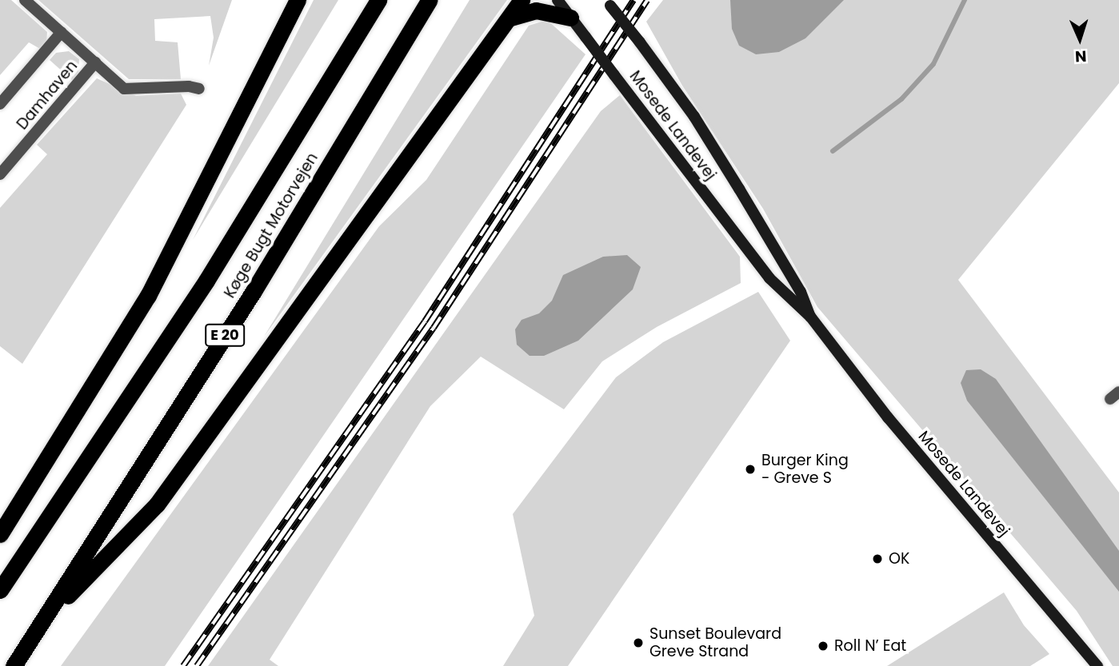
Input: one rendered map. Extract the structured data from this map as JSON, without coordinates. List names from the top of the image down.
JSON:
{
  "streets": {
    "highway": ["Køge Bugt Motorvejen", "E 20"],
    "main road": ["Mosede Landevej"],
    "street": ["Damhaven"]
  },
  "places": [
    "Burger King - Greve S",
    "OK",
    "Sunset Boulevard Greve Strand",
    "Roll N’ Eat"
  ],
  "north": "bottom"
}
